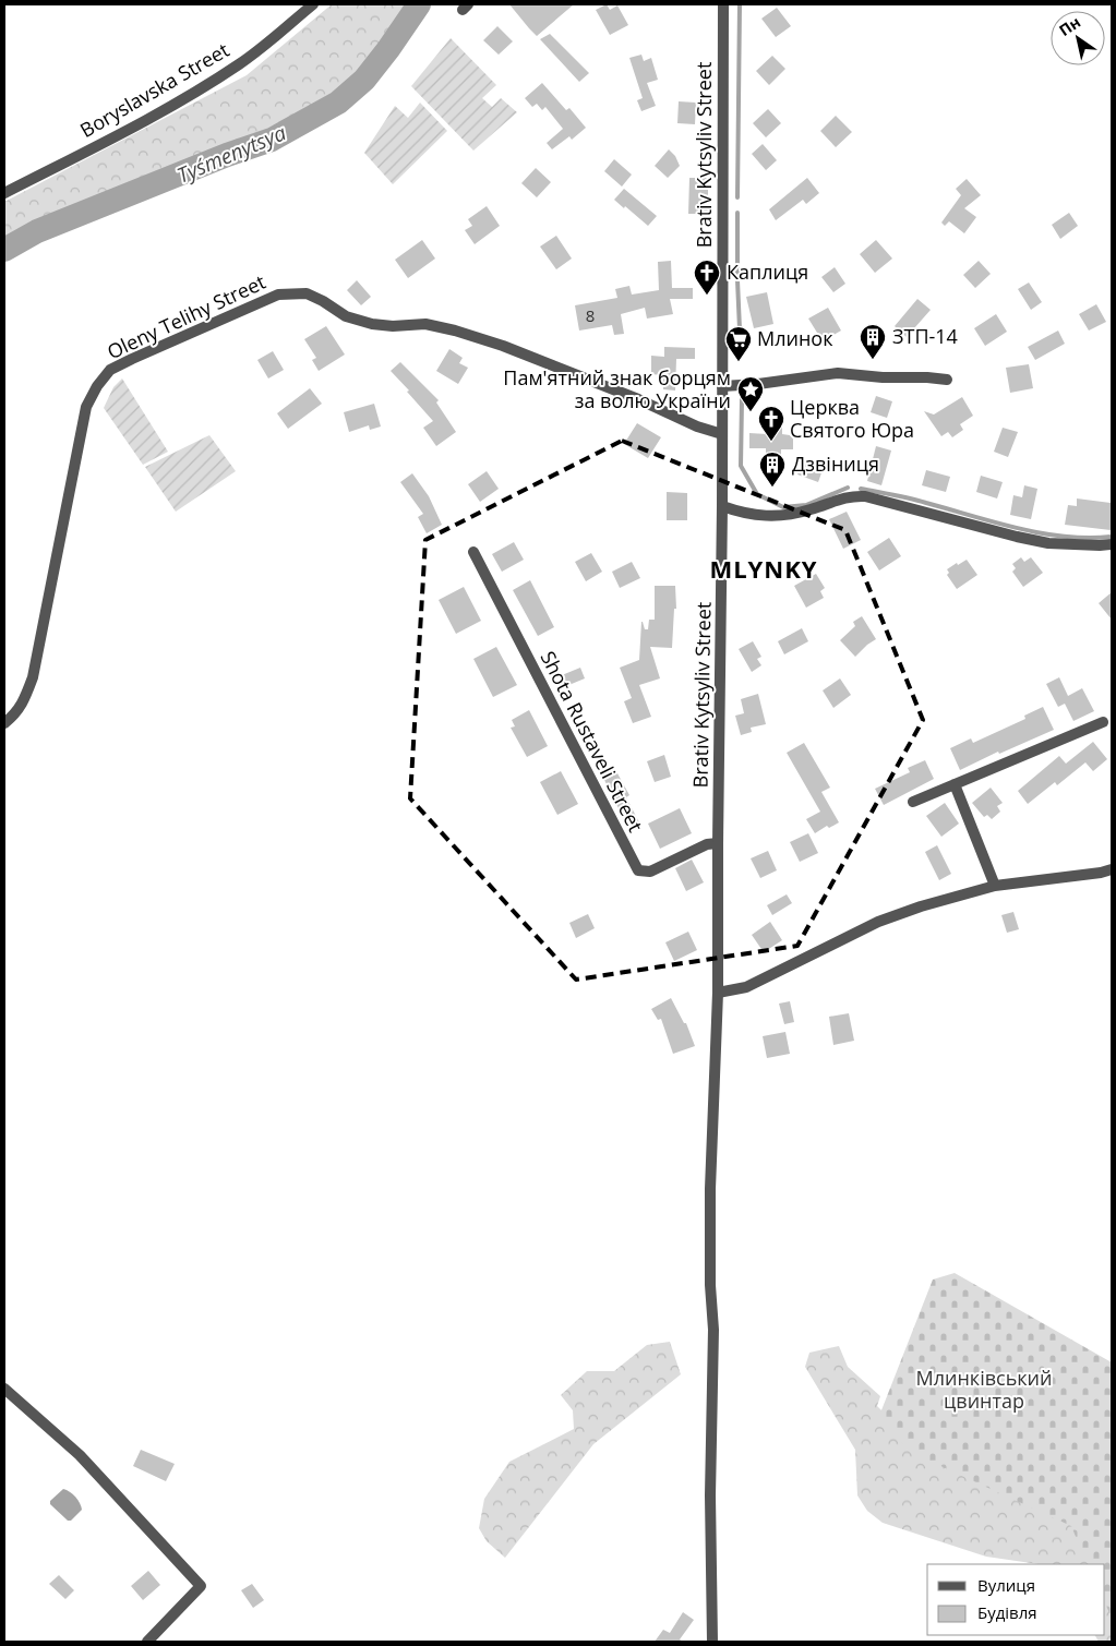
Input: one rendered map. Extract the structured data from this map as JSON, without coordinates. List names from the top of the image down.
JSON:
{
  "streets": {
    "street": [
      "Boryslavska Street",
      "Brativ Kytsyliv Street",
      "Oleny Telihy Street",
      "Shota Rustaveli Street"
    ]
  },
  "crossings": [
    ["Brativ Kytsyliv Street", "Oleny Telihy Street"],
    ["Brativ Kytsyliv Street", "Shota Rustaveli Street"]
  ],
  "districts": ["MLYNKY"],
  "water": ["Tyśmenytsya"],
  "parks": ["Млинківський цвинтар"],
  "places": {
    "church": ["Каплиця", "Церква Святого Юра"],
    "building": ["ЗТП-14", "Дзвіниця"],
    "supermarket": ["Млинок"],
    "place": ["Пам'ятний знак борцям за волю України"]
  },
  "house_numbers": ["8"],
  "legend": ["Вулиця", "Будівля"],
  "north": "top left"
}
